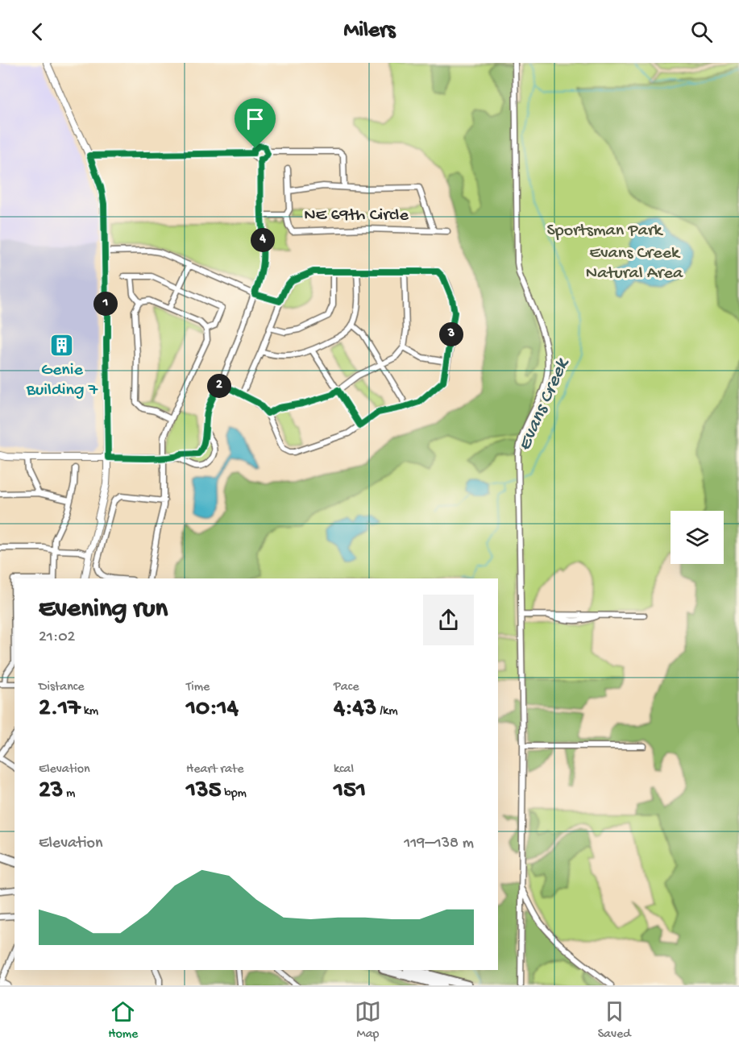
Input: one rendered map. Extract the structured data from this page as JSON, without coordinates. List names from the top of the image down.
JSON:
{
  "streets": {
    "street": ["NE 69th Circle"]
  },
  "water": ["Evans Creek"],
  "parks": ["Sportsman Park", "Evans Creek Natural Area"],
  "places": {
    "building": ["Genie Building 7"]
  },
  "page": {
    "header": "Milers",
    "pins": [
      "4",
      "1",
      "3",
      "2"
    ],
    "heading": ["Evening run", "21:02"],
    "stats": [
      ["Distance", "2.17 km"],
      ["Time", "10:14"],
      ["Pace", "4:43 /km"],
      ["Elevation", "23 m"],
      ["Heart rate", "135 bpm"],
      ["kcal", "151"]
    ],
    "chart": ["Elevation", "119–138 m"],
    "tabs": ["Home", "Map", "Saved"]
  }
}
